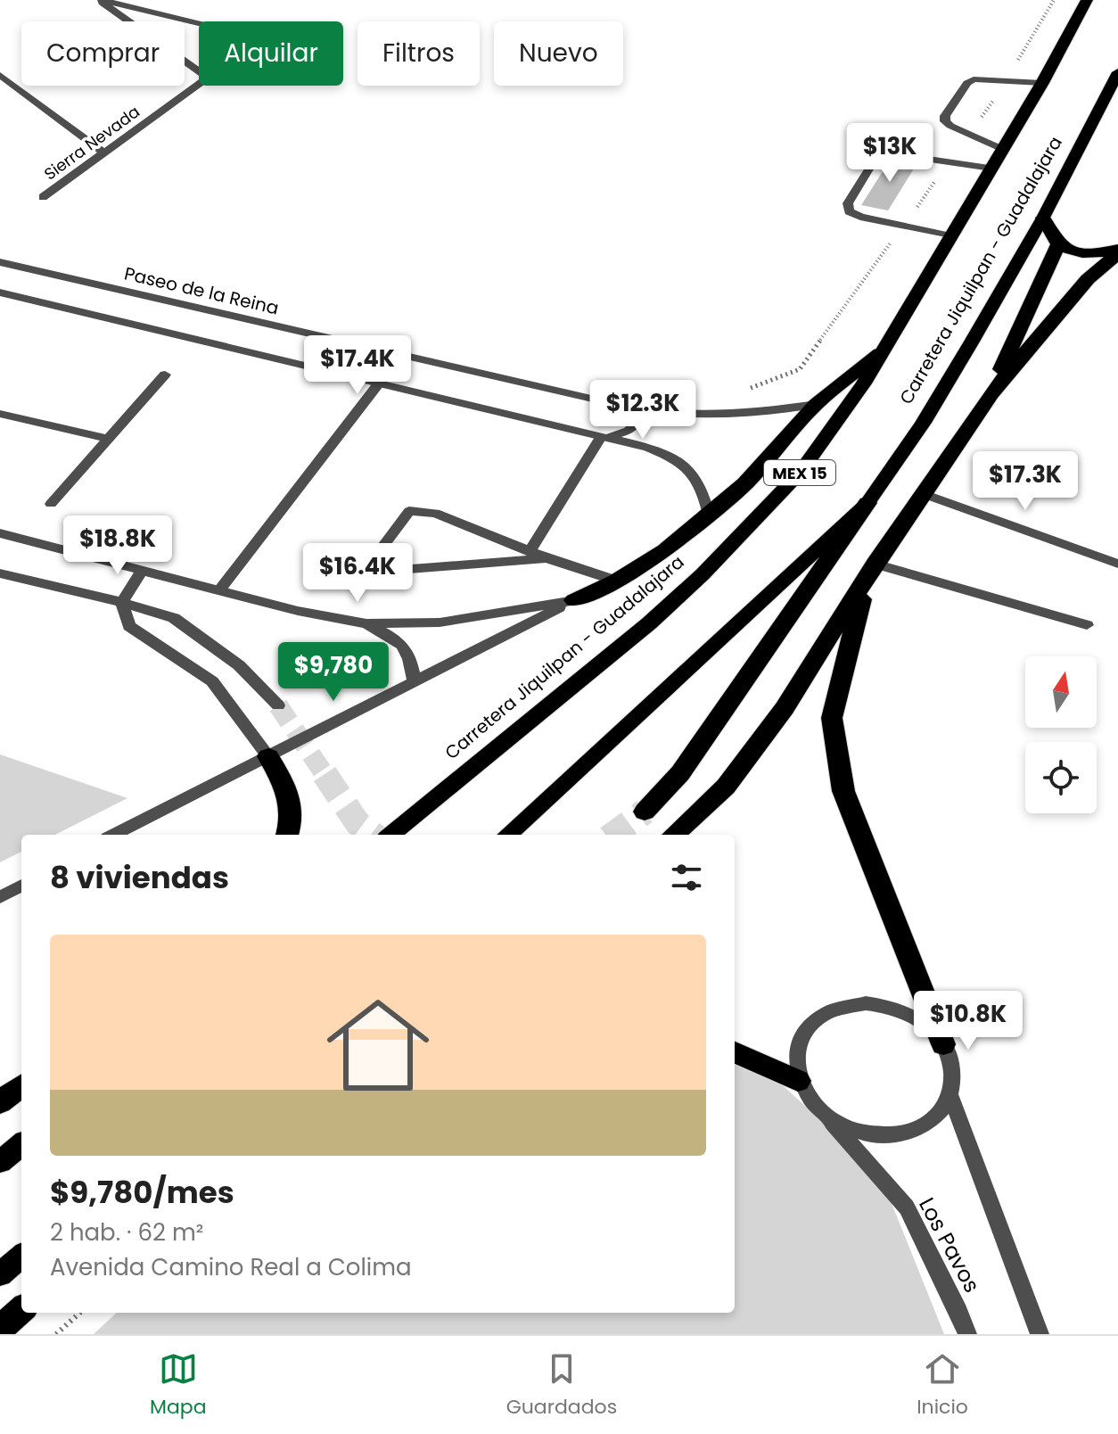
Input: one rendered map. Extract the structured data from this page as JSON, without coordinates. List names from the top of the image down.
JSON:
{
  "streets": {
    "highway": ["Carretera Jiquilpan - Guadalajara", "MEX 15"],
    "street": ["Sierra Nevada", "Paseo de la Reina", "Los Pavos"]
  },
  "north": "top",
  "page": {
    "chip": [
      "Comprar",
      "Alquilar",
      "Filtros",
      "Nuevo"
    ],
    "price": [
      "$13K",
      "$17.4K",
      "$12.3K",
      "$17.3K",
      "$18.8K",
      "$16.4K",
      "$9,780",
      "$10.8K"
    ],
    "heading": "8 viviendas",
    "list": [
      {
        "name": "$9,780/mes",
        "note": "2 hab. · 62 m² · Avenida Camino Real a Colima"
      }
    ],
    "tabs": ["Mapa", "Guardados", "Inicio"]
  }
}
